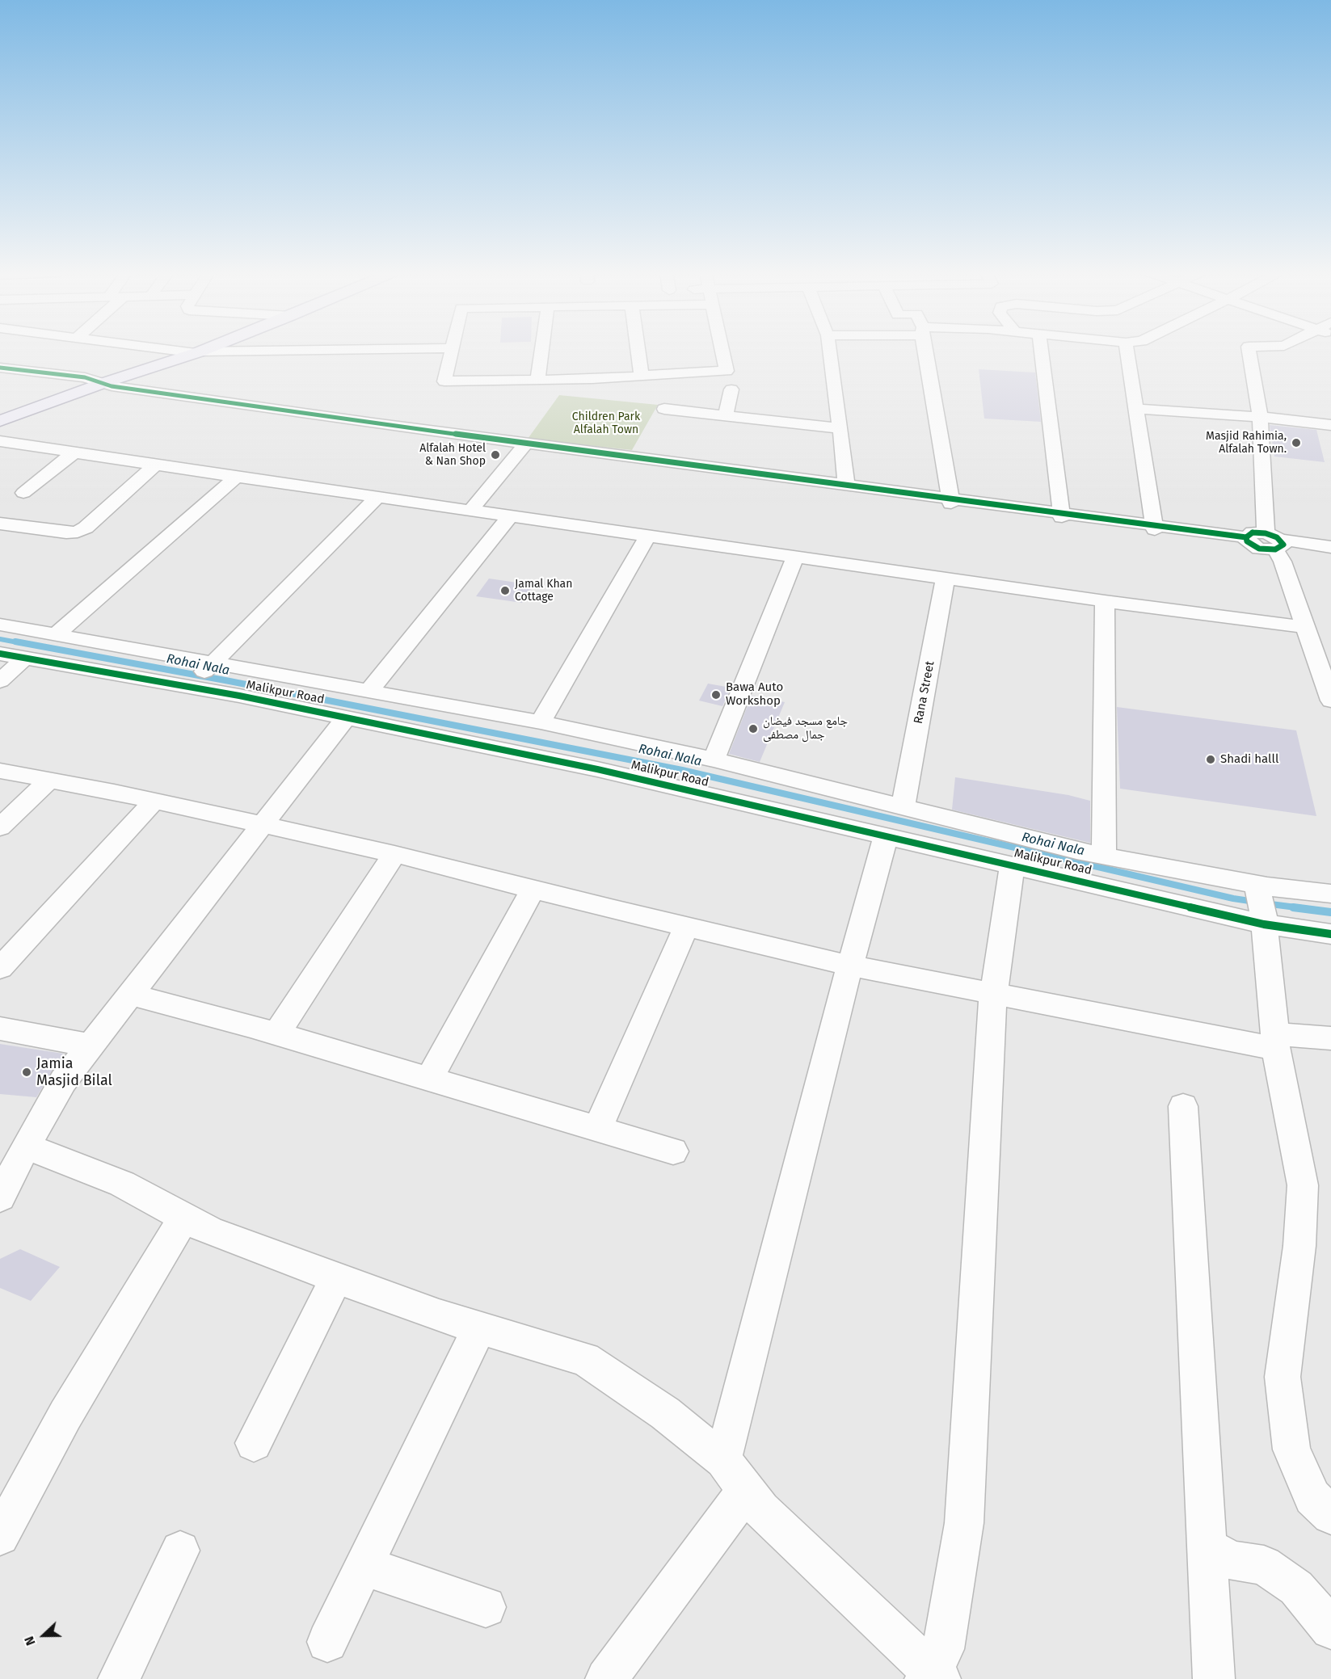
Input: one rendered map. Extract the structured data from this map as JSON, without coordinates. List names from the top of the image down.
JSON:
{
  "streets": {
    "street": ["Malikpur Road", "Rana Street"]
  },
  "water": ["Rohai Nala"],
  "parks": ["Children Park Alfalah Town"],
  "places": [
    "Masjid Rahimia, Alfalah Town.",
    "Alfalah Hotel & Nan Shop",
    "Jamal Khan Cottage",
    "Bawa Auto Workshop",
    "جامع مسجد فیضان جمال مصطفی",
    "Shadi halll",
    "Jamia Masjid Bilal"
  ],
  "north": "left"
}
